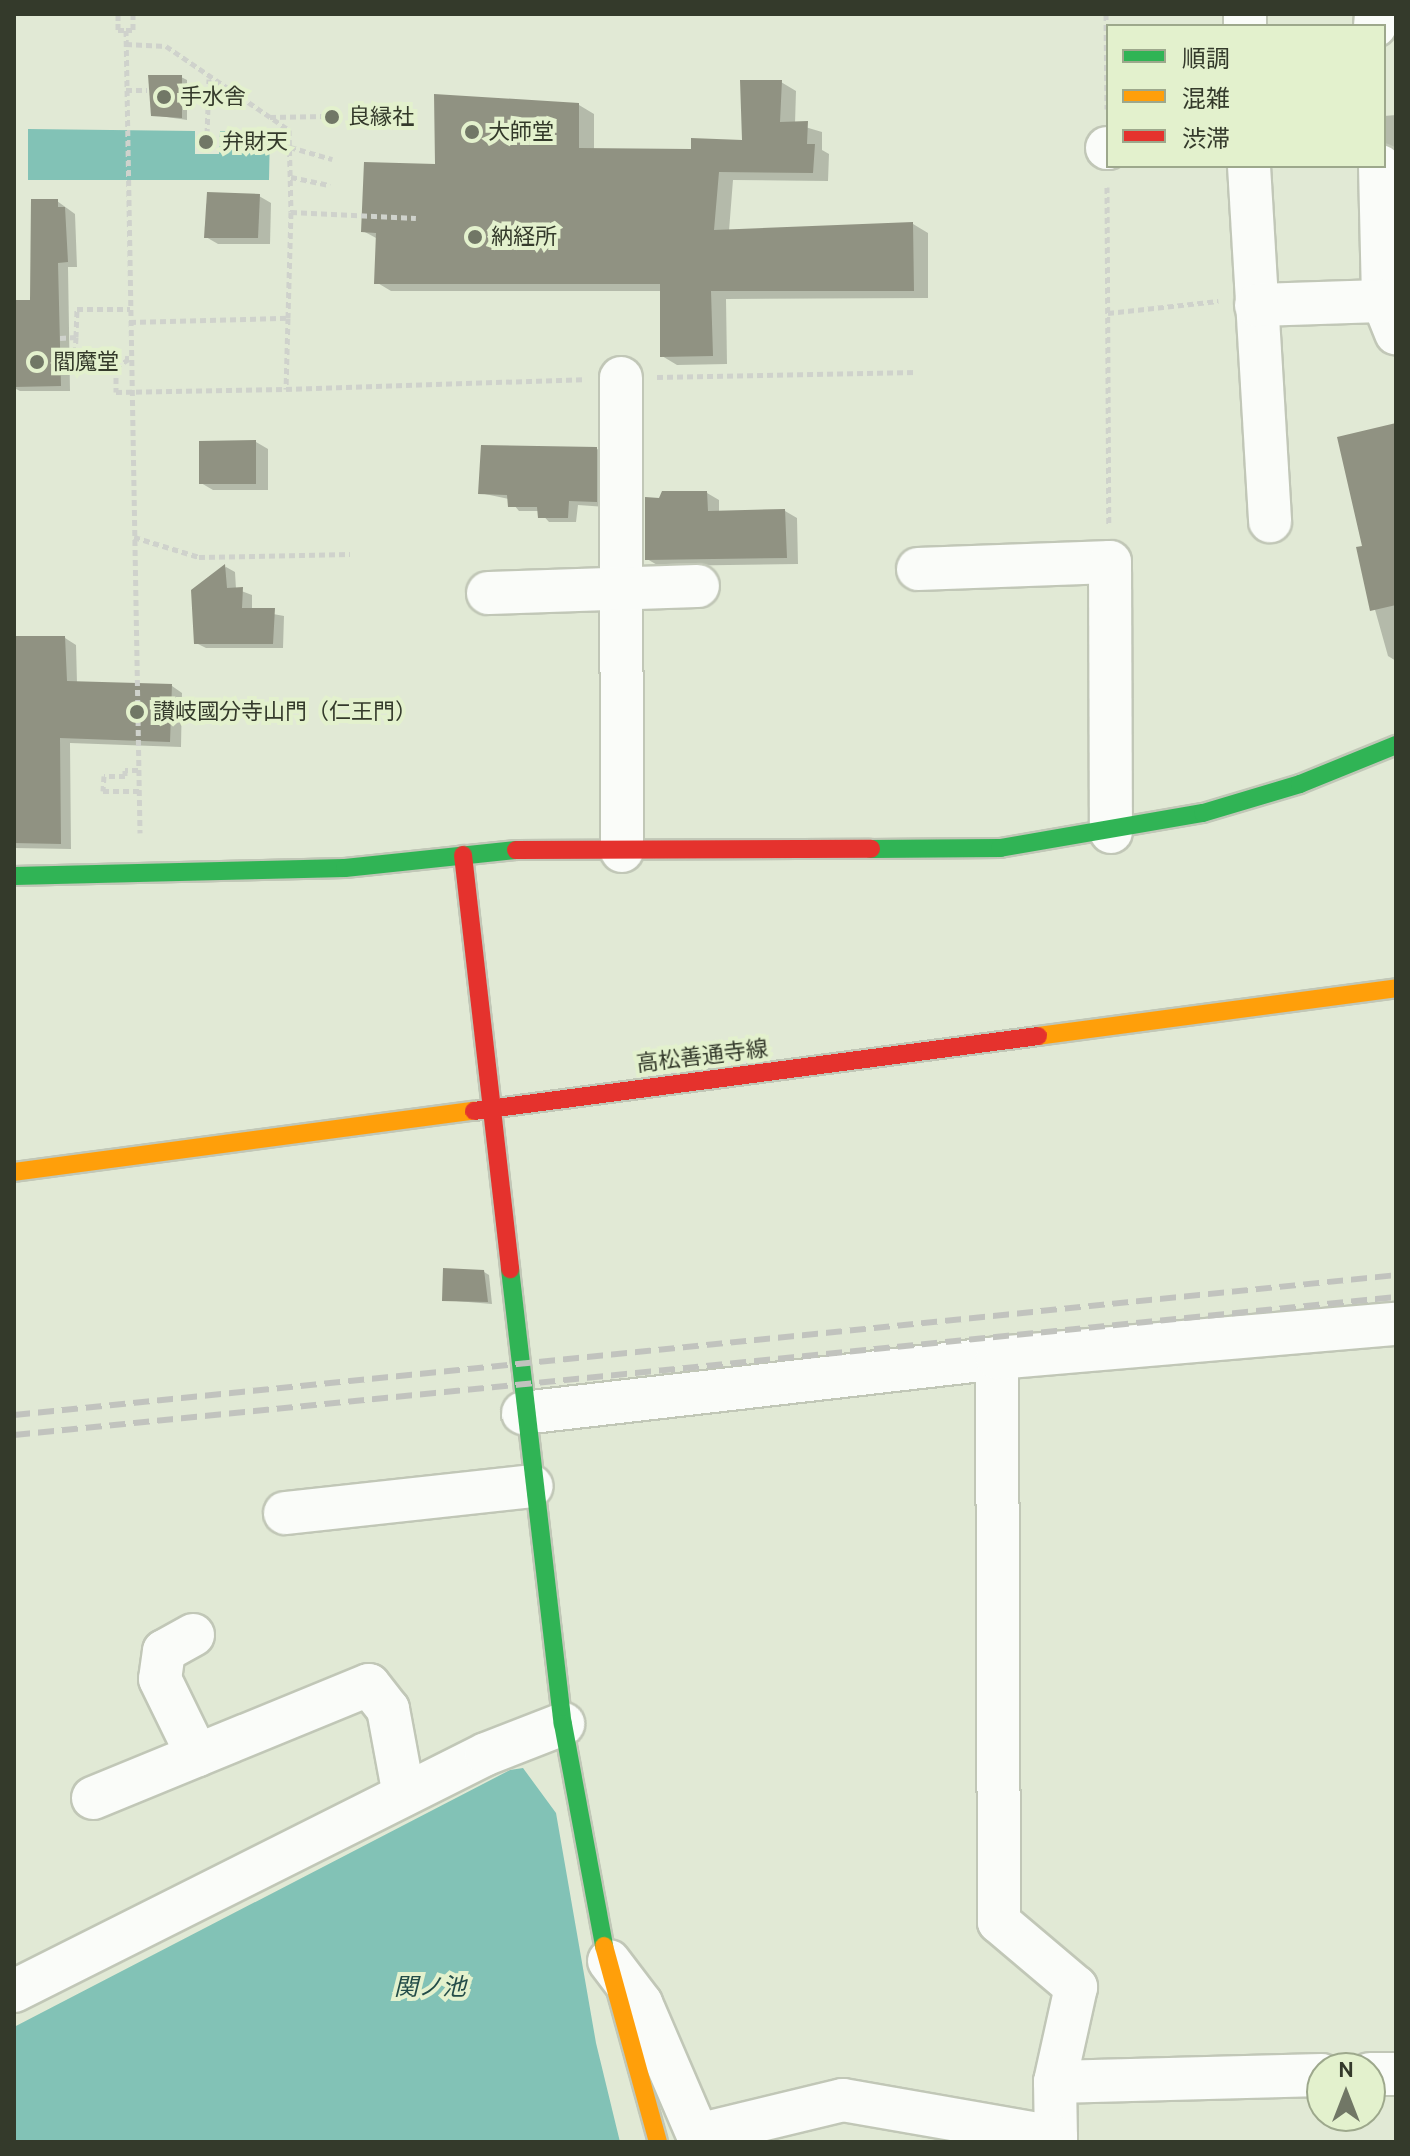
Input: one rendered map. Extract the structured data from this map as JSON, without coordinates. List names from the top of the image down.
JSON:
{
  "streets": {
    "street": ["高松善通寺線"]
  },
  "water": ["関ノ池"],
  "places": [
    "手水舎",
    "良縁社",
    "大師堂",
    "弁財天",
    "納経所",
    "閻魔堂",
    "讃岐國分寺山門（仁王門）"
  ],
  "legend": ["順調", "混雑", "渋滞"],
  "north": "top"
}
